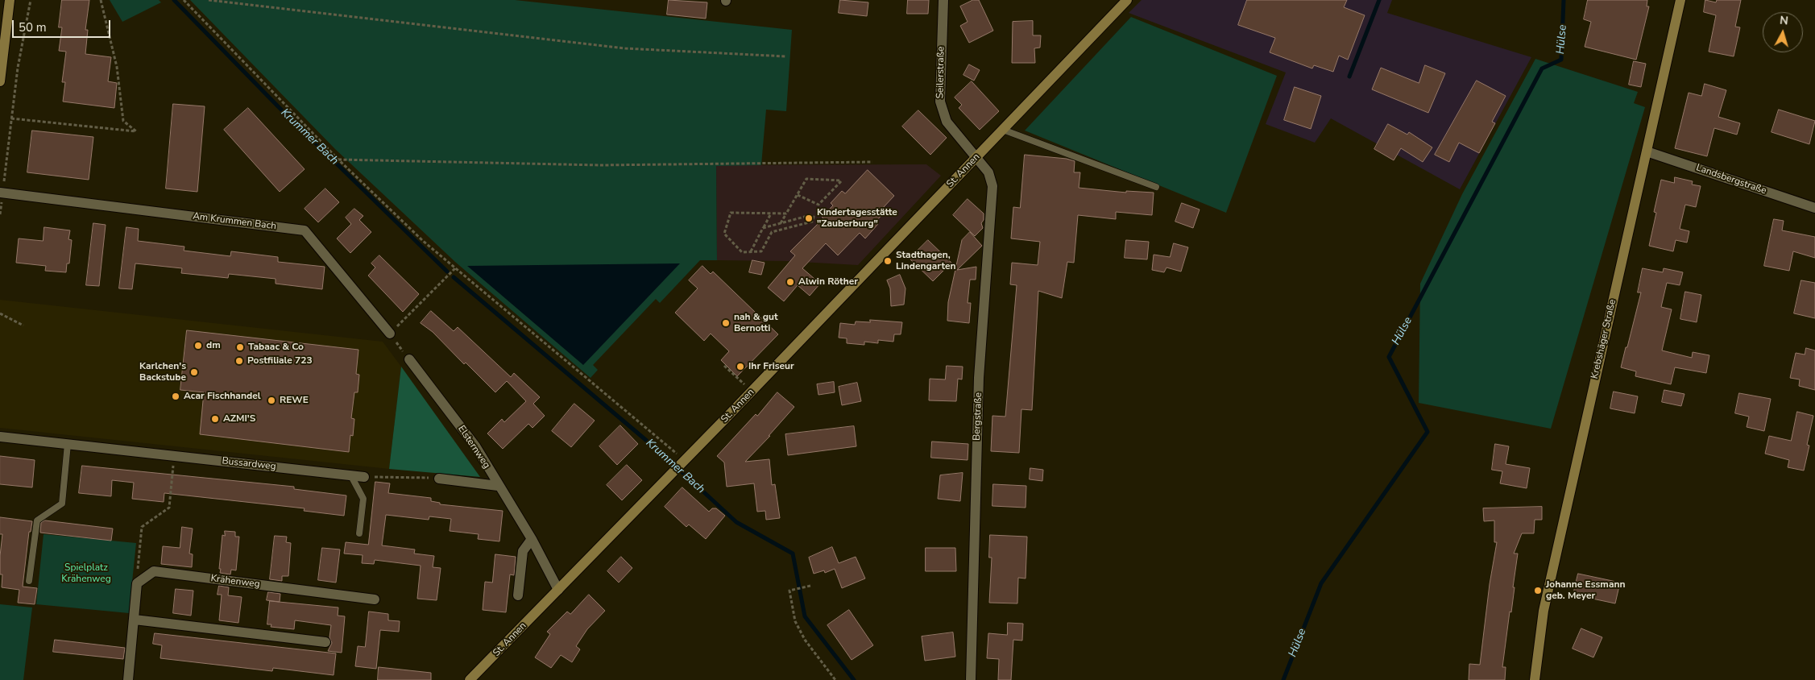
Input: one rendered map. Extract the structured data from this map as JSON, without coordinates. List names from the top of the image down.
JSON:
{
  "streets": {
    "main road": ["St. Annen", "Krebshäger Straße"],
    "street": [
      "Seilerstraße",
      "Landsbergstraße",
      "Am Krummen Bach",
      "Bergstraße",
      "Elsternweg",
      "Bussardweg",
      "Krähenweg"
    ]
  },
  "crossings": [
    ["Seilerstraße", "St. Annen"],
    ["Seilerstraße", "Bergstraße"],
    ["St. Annen", "Bergstraße"],
    ["St. Annen", "Elsternweg"],
    ["Landsbergstraße", "Krebshäger Straße"]
  ],
  "water": ["Hülse", "Krummer Bach"],
  "parks": ["Spielplatz Krähenweg"],
  "places": [
    "Kindertagesstätte \"Zauberburg\"",
    "Stadthagen, Lindengarten",
    "Alwin Röther",
    "nah & gut Bernotti",
    "dm",
    "Tabaac & Co",
    "Postfiliale 723",
    "Ihr Friseur",
    "Karlchen's Backstube",
    "Acar Fischhandel",
    "REWE",
    "AZMI'S",
    "Johanne Essmann geb. Meyer"
  ],
  "scale_bar": "50 m",
  "north": "top"
}
